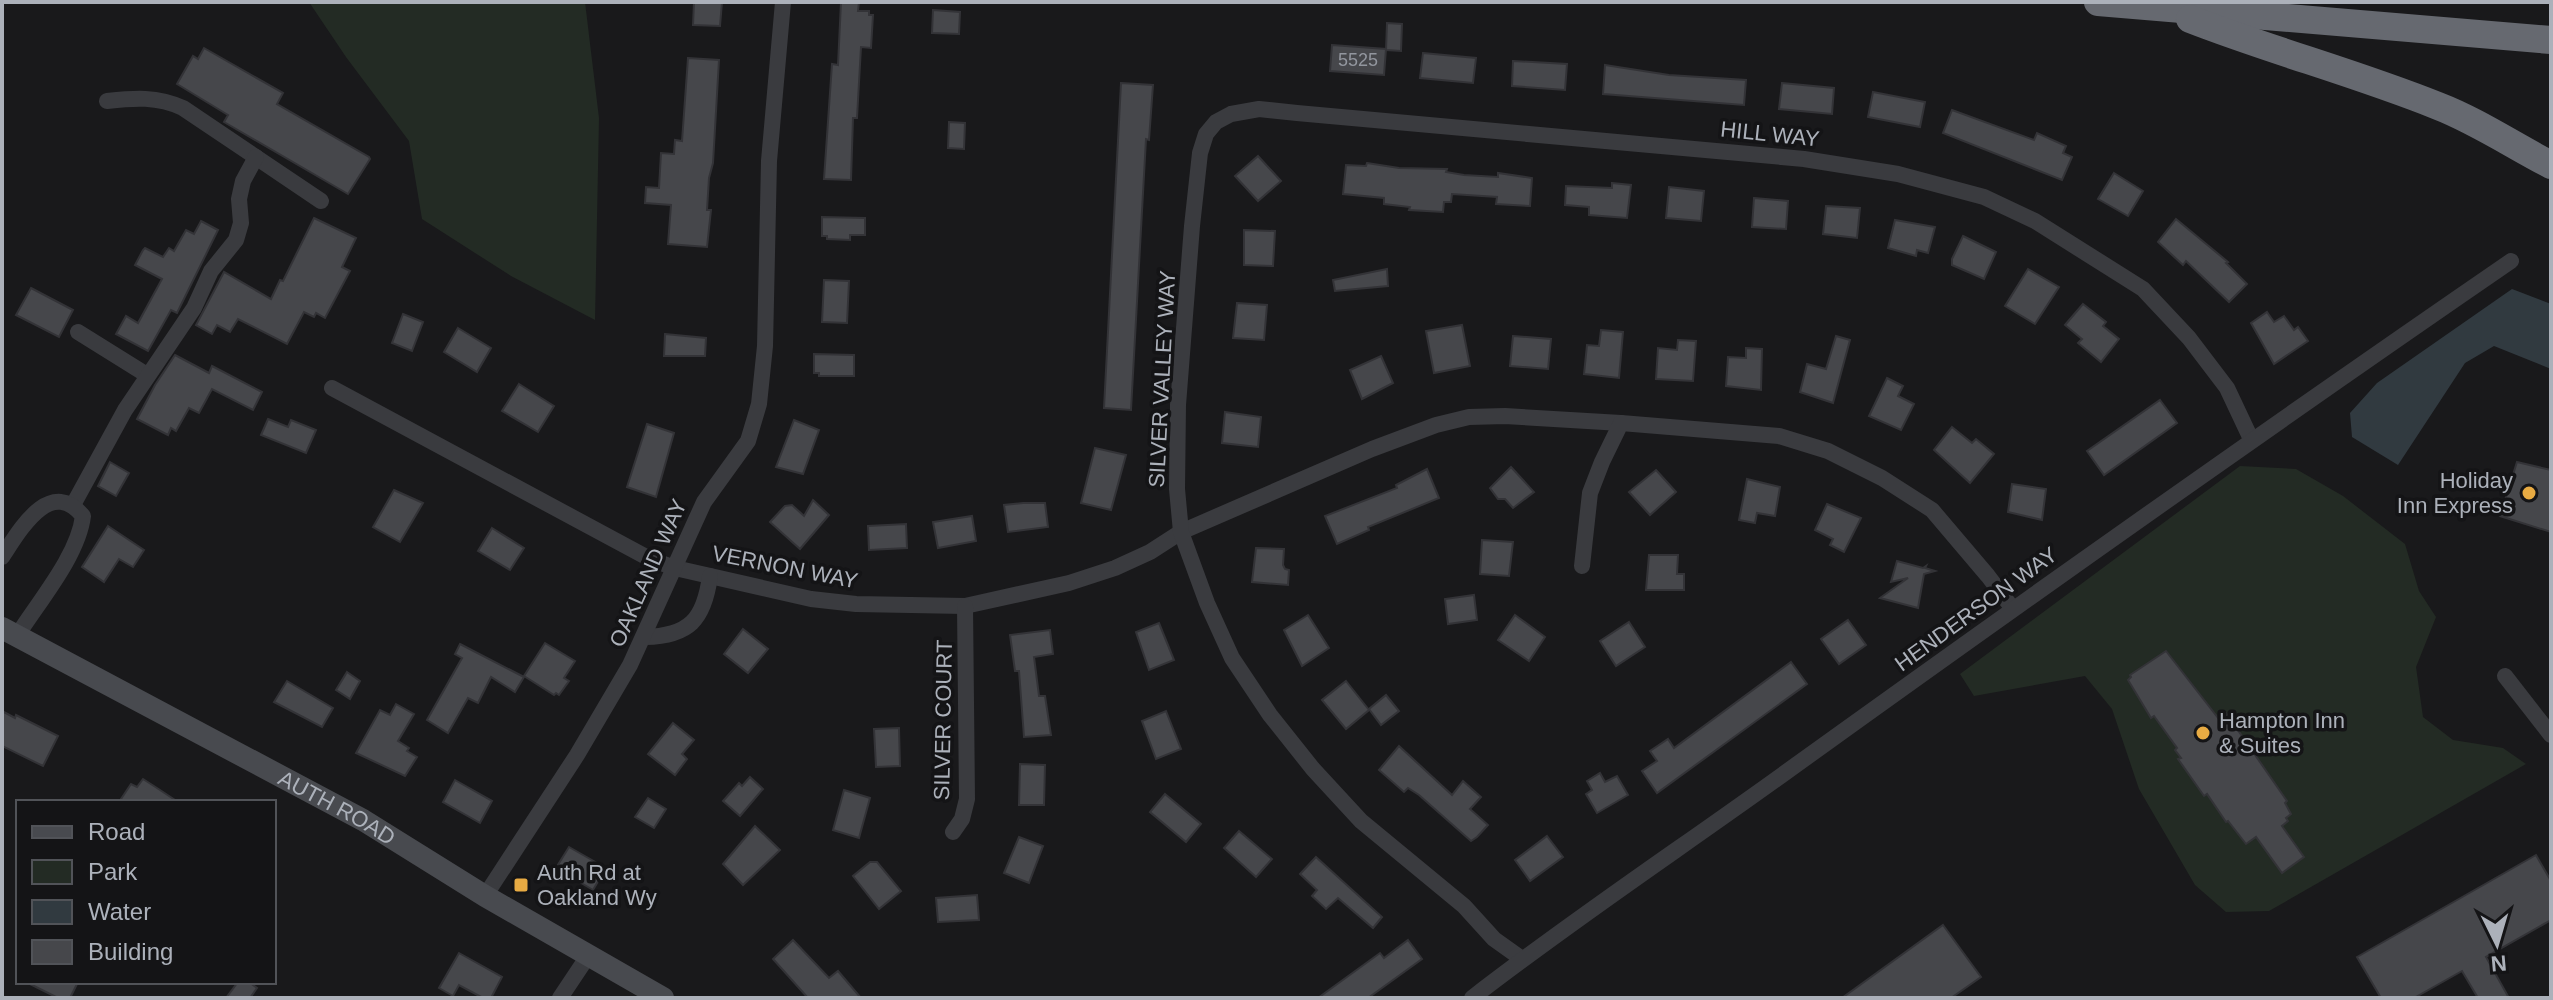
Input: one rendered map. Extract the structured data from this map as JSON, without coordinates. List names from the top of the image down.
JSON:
{
  "streets": {
    "main road": ["AUTH ROAD"],
    "street": [
      "HILL WAY",
      "SILVER VALLEY WAY",
      "VERNON WAY",
      "OAKLAND WAY",
      "HENDERSON WAY",
      "SILVER COURT"
    ]
  },
  "crossings": [
    ["HILL WAY", "SILVER VALLEY WAY"],
    ["HILL WAY", "HENDERSON WAY"],
    ["SILVER VALLEY WAY", "VERNON WAY"],
    ["SILVER VALLEY WAY", "HENDERSON WAY"],
    ["VERNON WAY", "OAKLAND WAY"],
    ["VERNON WAY", "HENDERSON WAY"],
    ["VERNON WAY", "SILVER COURT"],
    ["OAKLAND WAY", "AUTH ROAD"]
  ],
  "places": {
    "other": ["Holiday Inn Express", "Hampton Inn & Suites"],
    "transit": ["Auth Rd at Oakland Wy"]
  },
  "house_numbers": ["5525"],
  "legend": [
    "Road",
    "Park",
    "Water",
    "Building"
  ],
  "north": "bottom"
}
